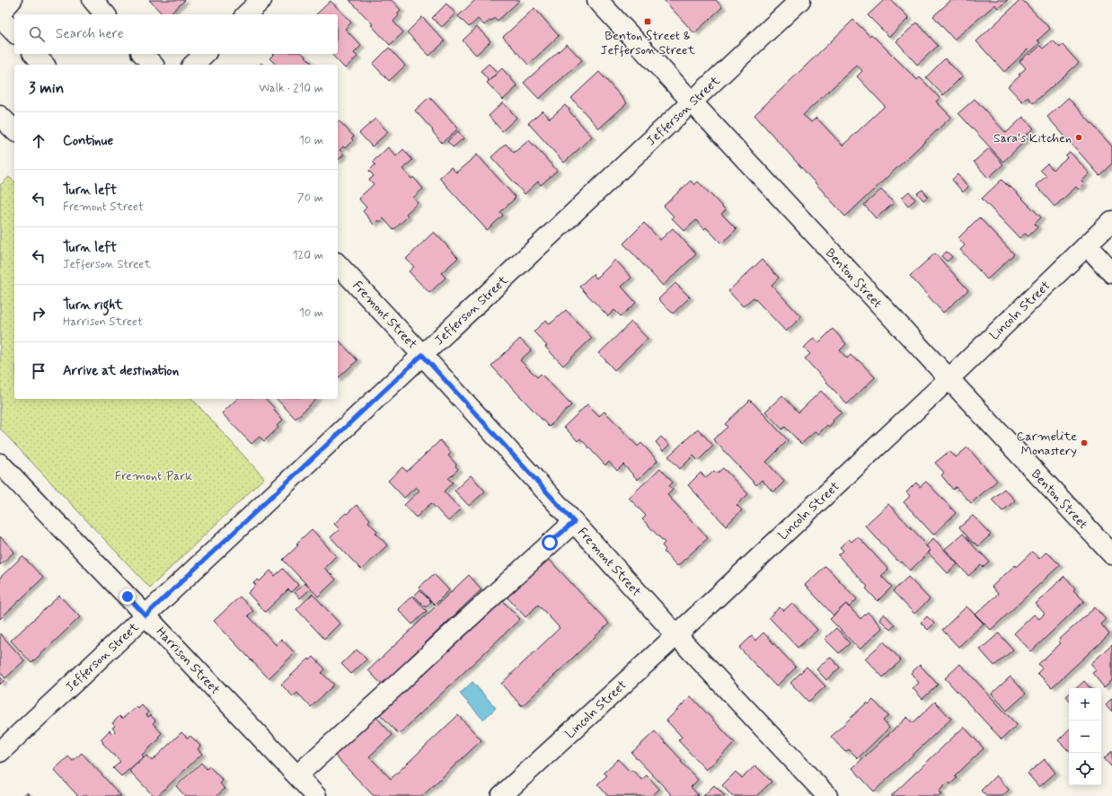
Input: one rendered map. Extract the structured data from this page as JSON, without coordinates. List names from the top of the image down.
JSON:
{
  "streets": {
    "street": [
      "Jefferson Street",
      "Benton Street",
      "Lincoln Street",
      "Fremont Street",
      "Harrison Street"
    ]
  },
  "crossings": [
    ["Jefferson Street", "Benton Street"],
    ["Jefferson Street", "Fremont Street"],
    ["Jefferson Street", "Harrison Street"],
    ["Benton Street", "Lincoln Street"],
    ["Lincoln Street", "Fremont Street"]
  ],
  "parks": ["Fremont Park"],
  "places": {
    "transit": ["Benton Street & Jefferson Street"],
    "other": ["Sara's Kitchen", "Carmelite Monastery"]
  },
  "page": {
    "search": "Search here",
    "heading": ["3 min", "Walk · 210 m"],
    "list": [
      ["Continue", "10 m"],
      ["Turn left", "Fremont Street", "70 m"],
      ["Turn left", "Jefferson Street", "120 m"],
      ["Turn right", "Harrison Street", "10 m"],
      "Arrive at destination"
    ],
    "map_buttons": ["+", "−"]
  }
}
